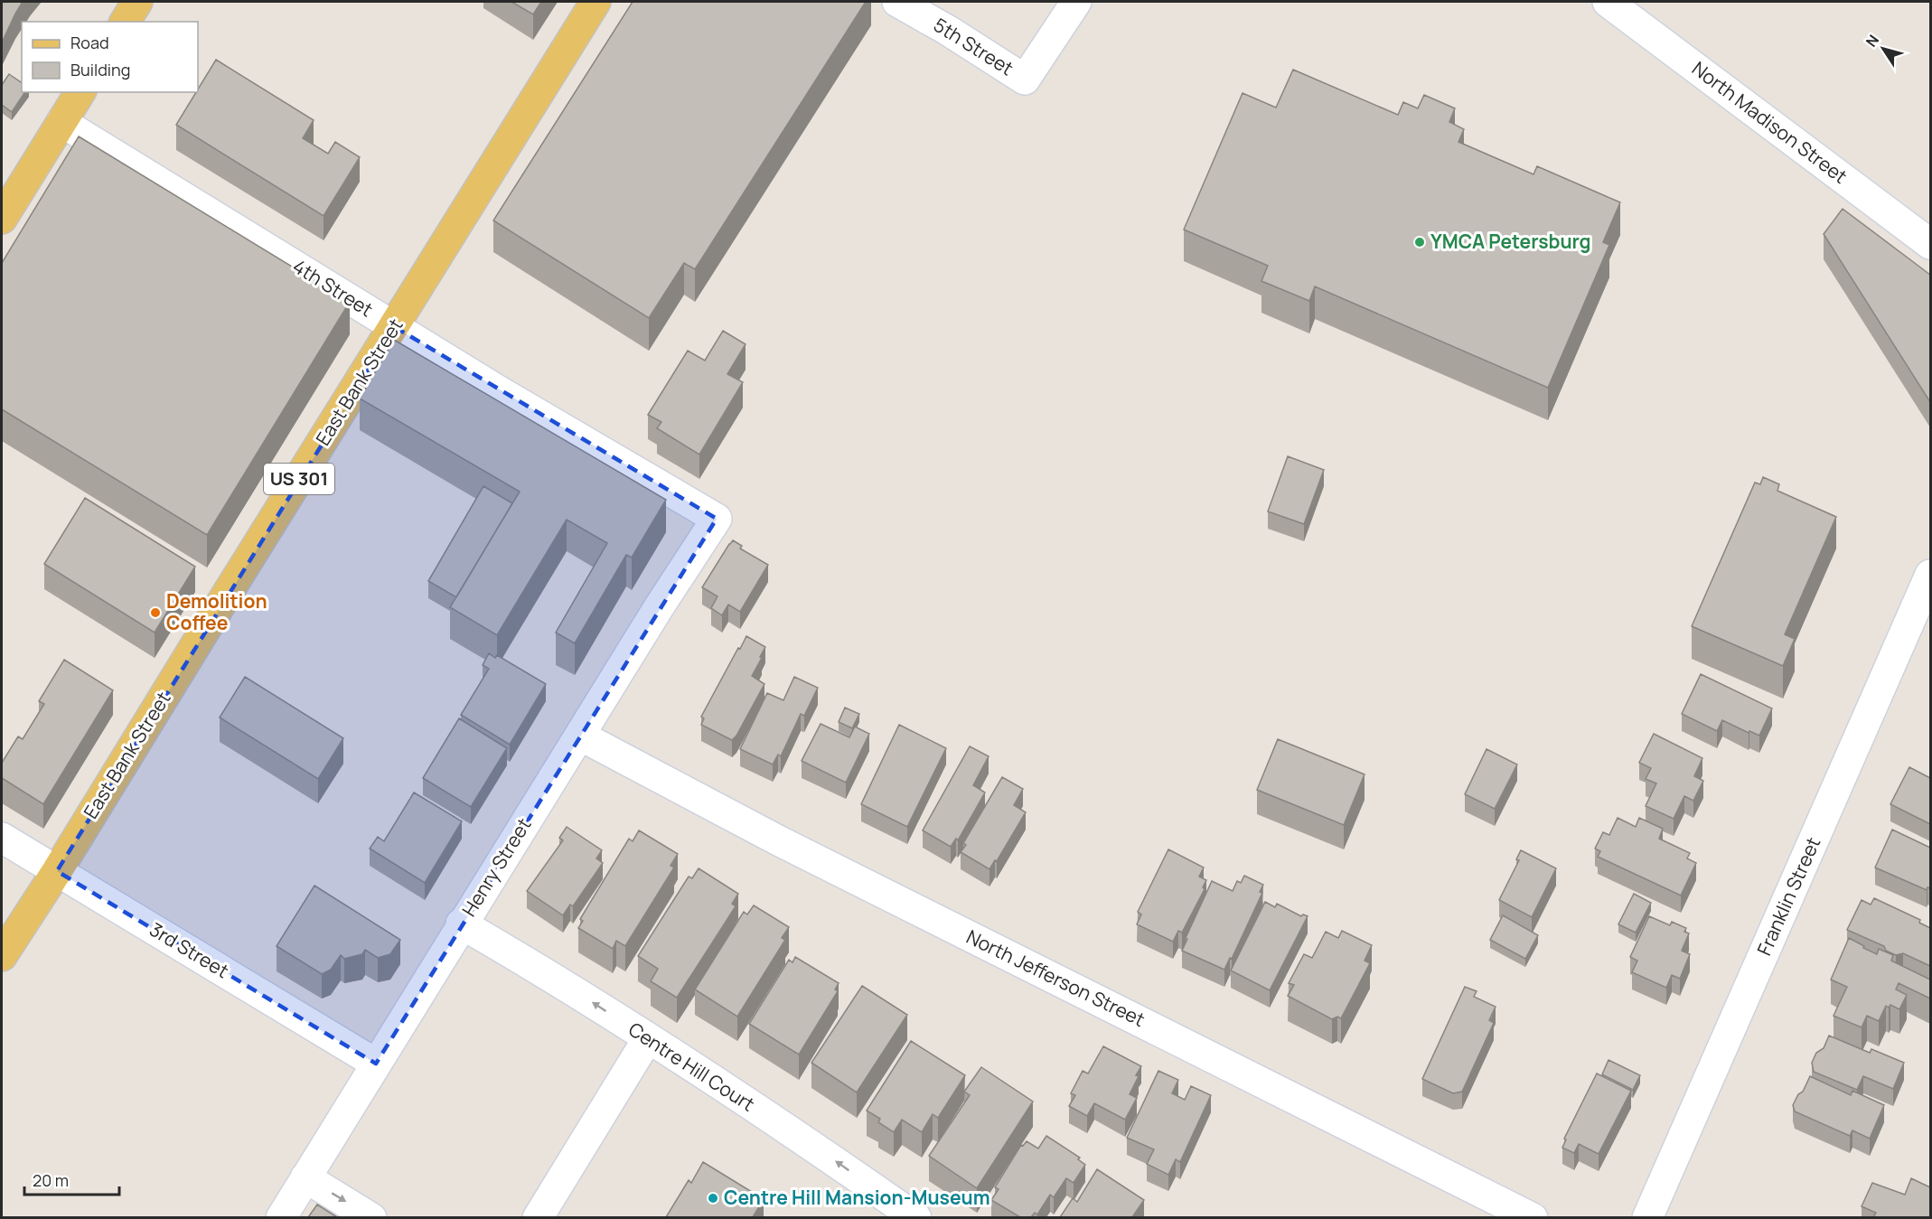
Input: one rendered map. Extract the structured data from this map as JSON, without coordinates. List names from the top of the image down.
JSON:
{
  "streets": {
    "main road": ["East Bank Street", "US 301"],
    "street": [
      "5th Street",
      "North Madison Street",
      "4th Street",
      "Henry Street",
      "Franklin Street",
      "3rd Street",
      "North Jefferson Street",
      "Centre Hill Court"
    ]
  },
  "crossings": [
    ["4th Street", "East Bank Street"],
    ["4th Street", "Henry Street"],
    ["East Bank Street", "3rd Street"],
    ["Henry Street", "3rd Street"],
    ["Henry Street", "North Jefferson Street"],
    ["Henry Street", "Centre Hill Court"]
  ],
  "one_way": ["Centre Hill Court"],
  "places": ["YMCA Petersburg", "Demolition Coffee", "Centre Hill Mansion-Museum"],
  "legend": ["Road", "Building"],
  "scale_bar": "20 m",
  "north": "top left"
}
